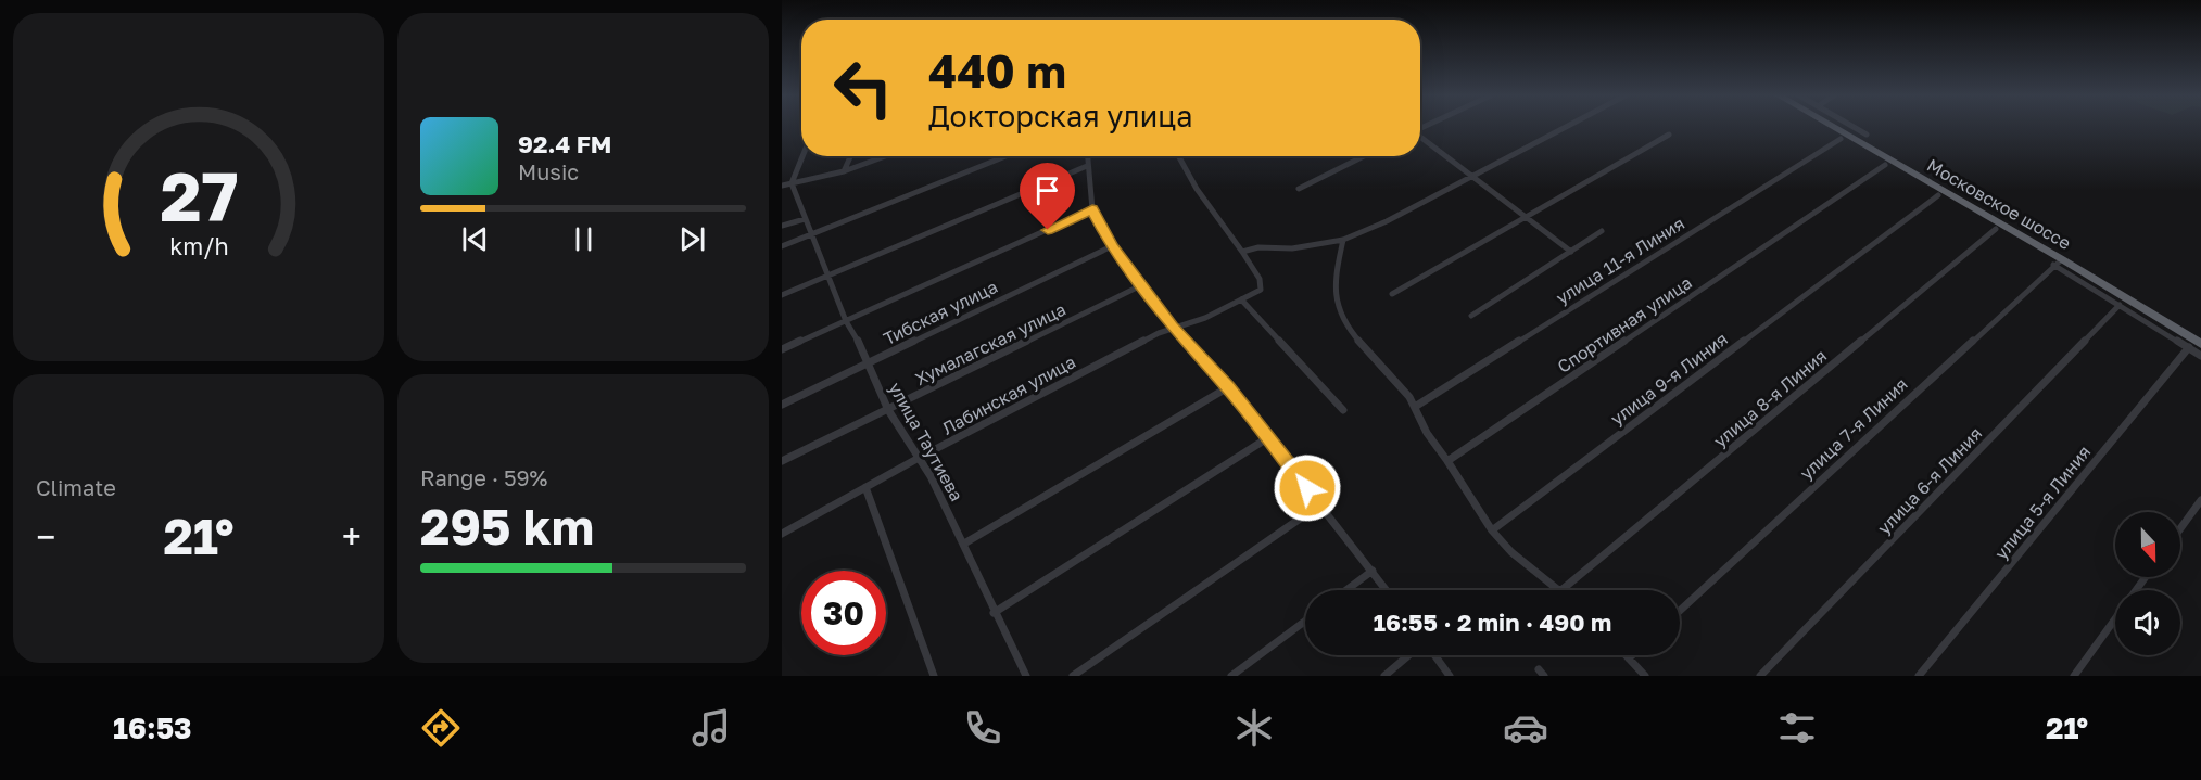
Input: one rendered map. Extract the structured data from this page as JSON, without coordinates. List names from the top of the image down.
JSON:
{
  "streets": {
    "highway": ["Московское шоссе"],
    "street": [
      "улица 11-я Линия",
      "Тибская улица",
      "Спортивная улица",
      "Хумалагская улица",
      "улица 9-я Линия",
      "Лабинская улица",
      "улица 8-я Линия",
      "улица 7-я Линия",
      "улица Таутиева",
      "улица 6-я Линия",
      "улица 5-я Линия"
    ]
  },
  "crossings": [
    ["Московское шоссе", "улица 7-я Линия"],
    ["Тибская улица", "улица Таутиева"],
    ["Хумалагская улица", "улица Таутиева"],
    ["Лабинская улица", "улица Таутиева"]
  ],
  "north": "bottom",
  "page": {
    "turn": ["440 m", "Докторская улица"],
    "song": ["92.4 FM", "Music"],
    "tile": [
      "Climate",
      ["Range · 59%", "295 km"]
    ],
    "heat": ["−", "21°", "+"],
    "limit": "30",
    "trip": "16:55 · 2 min · 490 m",
    "tabs": ["16:53", "21°"],
    "gauge": ["27", "km/h"]
  }
}
